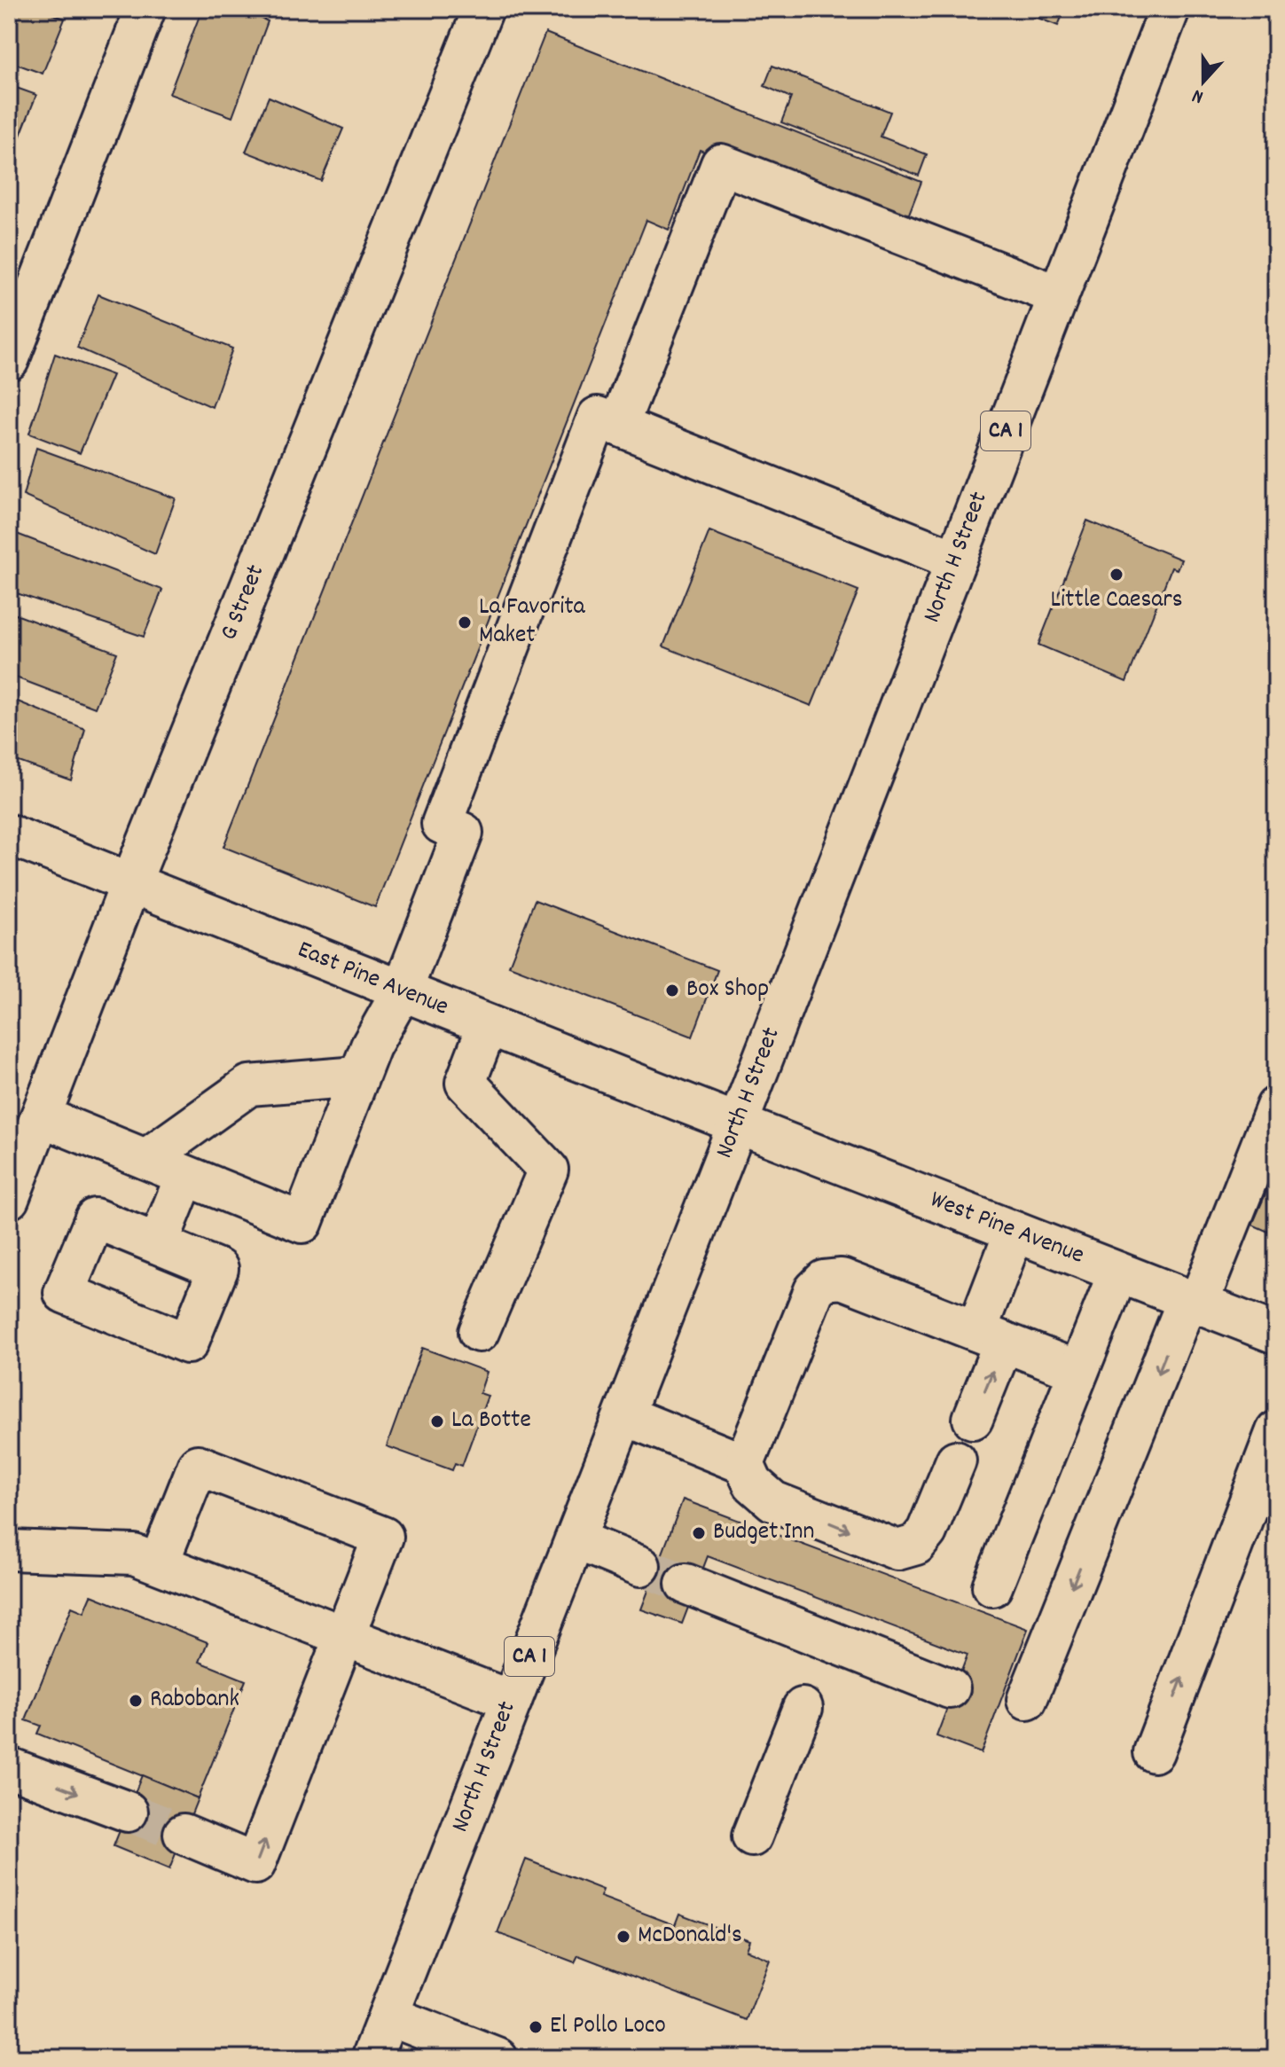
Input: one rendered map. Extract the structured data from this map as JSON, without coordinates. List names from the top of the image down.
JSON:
{
  "streets": {
    "main road": [
      "CA 1",
      "North H Street",
      "G Street",
      "East Pine Avenue",
      "West Pine Avenue"
    ]
  },
  "crossings": [
    ["North H Street", "East Pine Avenue"],
    ["North H Street", "West Pine Avenue"],
    ["G Street", "East Pine Avenue"],
    ["East Pine Avenue", "West Pine Avenue"]
  ],
  "places": [
    "Little Caesars",
    "La Favorita Maket",
    "Box Shop",
    "La Botte",
    "Budget Inn",
    "Rabobank",
    "McDonald's",
    "El Pollo Loco"
  ],
  "north": "bottom"
}
